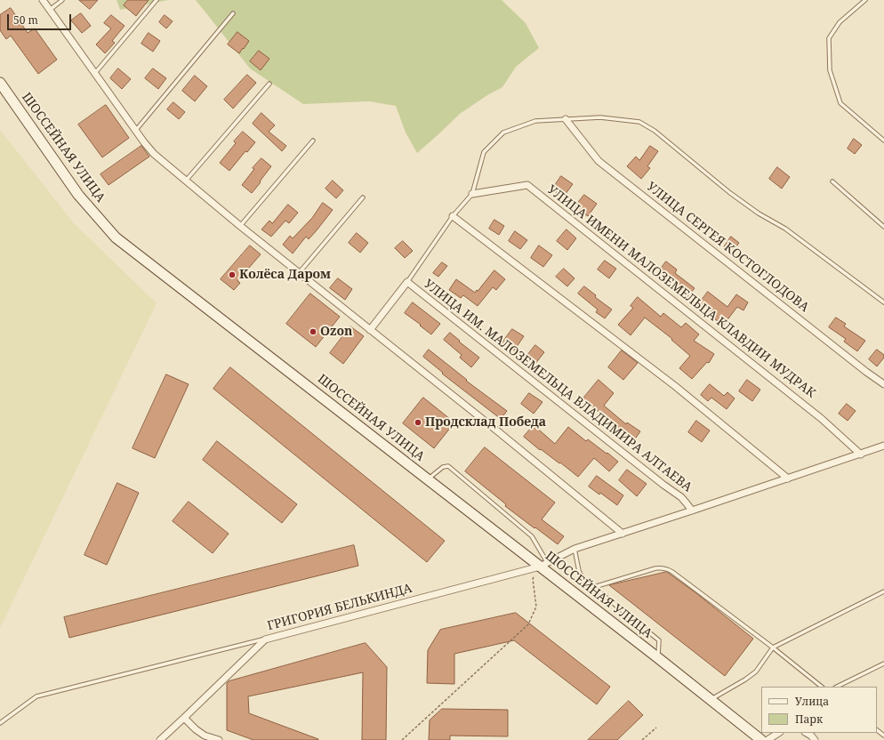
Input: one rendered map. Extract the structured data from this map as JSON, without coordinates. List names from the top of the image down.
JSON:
{
  "streets": {
    "street": [
      "ШОССЕЙНАЯ УЛИЦА",
      "УЛИЦА СЕРГЕЯ КОСТОГЛОДОВА",
      "УЛИЦА ИМЕНИ МАЛОЗЕМЕЛЬЦА КЛАВДИИ МУДРАК",
      "УЛИЦА ИМ. МАЛОЗЕМЕЛЬЦА ВЛАДИМИРА АЛТАЕВА",
      "ГРИГОРИЯ БЕЛЬКИНДА"
    ]
  },
  "crossings": [
    ["ШОССЕЙНАЯ УЛИЦА", "ГРИГОРИЯ БЕЛЬКИНДА"],
    ["УЛИЦА ИМЕНИ МАЛОЗЕМЕЛЬЦА КЛАВДИИ МУДРАК", "ГРИГОРИЯ БЕЛЬКИНДА"],
    ["УЛИЦА ИМ. МАЛОЗЕМЕЛЬЦА ВЛАДИМИРА АЛТАЕВА", "ГРИГОРИЯ БЕЛЬКИНДА"]
  ],
  "places": ["Колёса Даром", "Ozon", "Продсклад Победа"],
  "legend": ["Улица", "Парк"],
  "scale_bar": "50 m"
}
